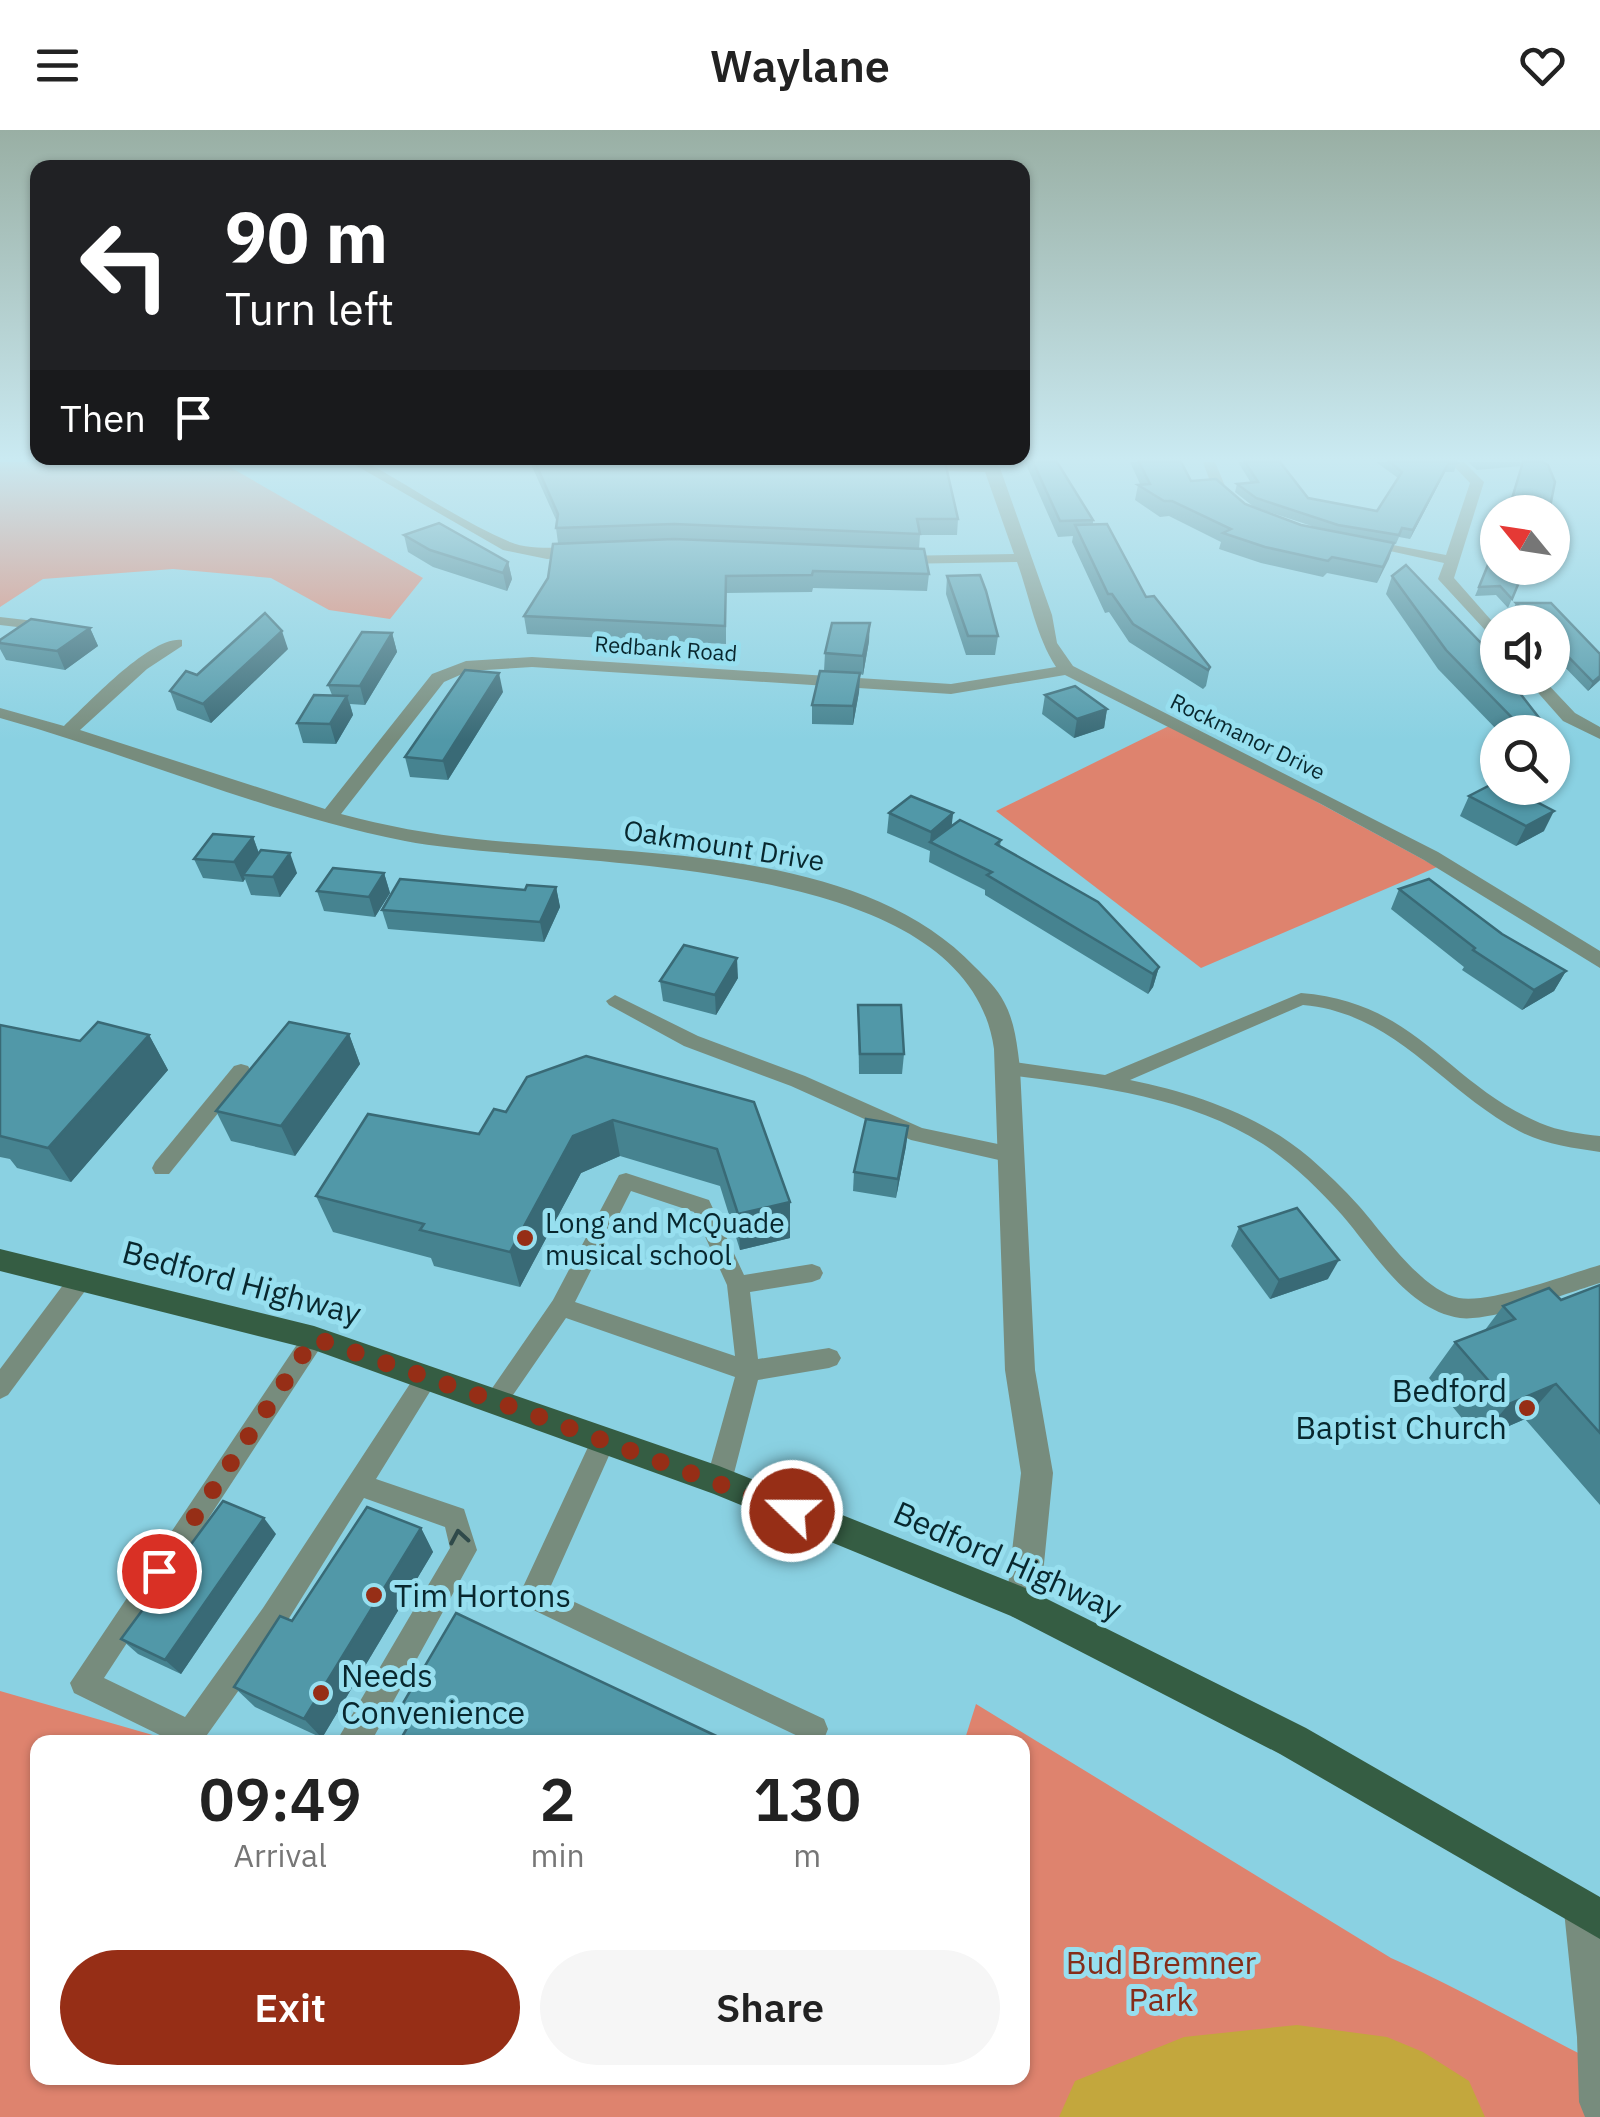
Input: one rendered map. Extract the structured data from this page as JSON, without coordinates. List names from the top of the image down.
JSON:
{
  "streets": {
    "main road": ["Bedford Highway"],
    "street": ["Redbank Road", "Rockmanor Drive", "Oakmount Drive"]
  },
  "crossings": [
    ["Redbank Road", "Rockmanor Drive"],
    ["Redbank Road", "Oakmount Drive"],
    ["Oakmount Drive", "Bedford Highway"]
  ],
  "parks": ["Bud Bremner Park"],
  "places": [
    "Long and McQuade musical school",
    "Bedford Baptist Church",
    "Tim Hortons",
    "Needs Convenience"
  ],
  "north": "top left",
  "page": {
    "header": "Waylane",
    "turn": ["90 m", "Turn left"],
    "then": "Then",
    "eta": [
      "09:49",
      "Arrival",
      "2",
      "min",
      "130",
      "m"
    ],
    "buttons": ["Exit", "Share"]
  }
}
